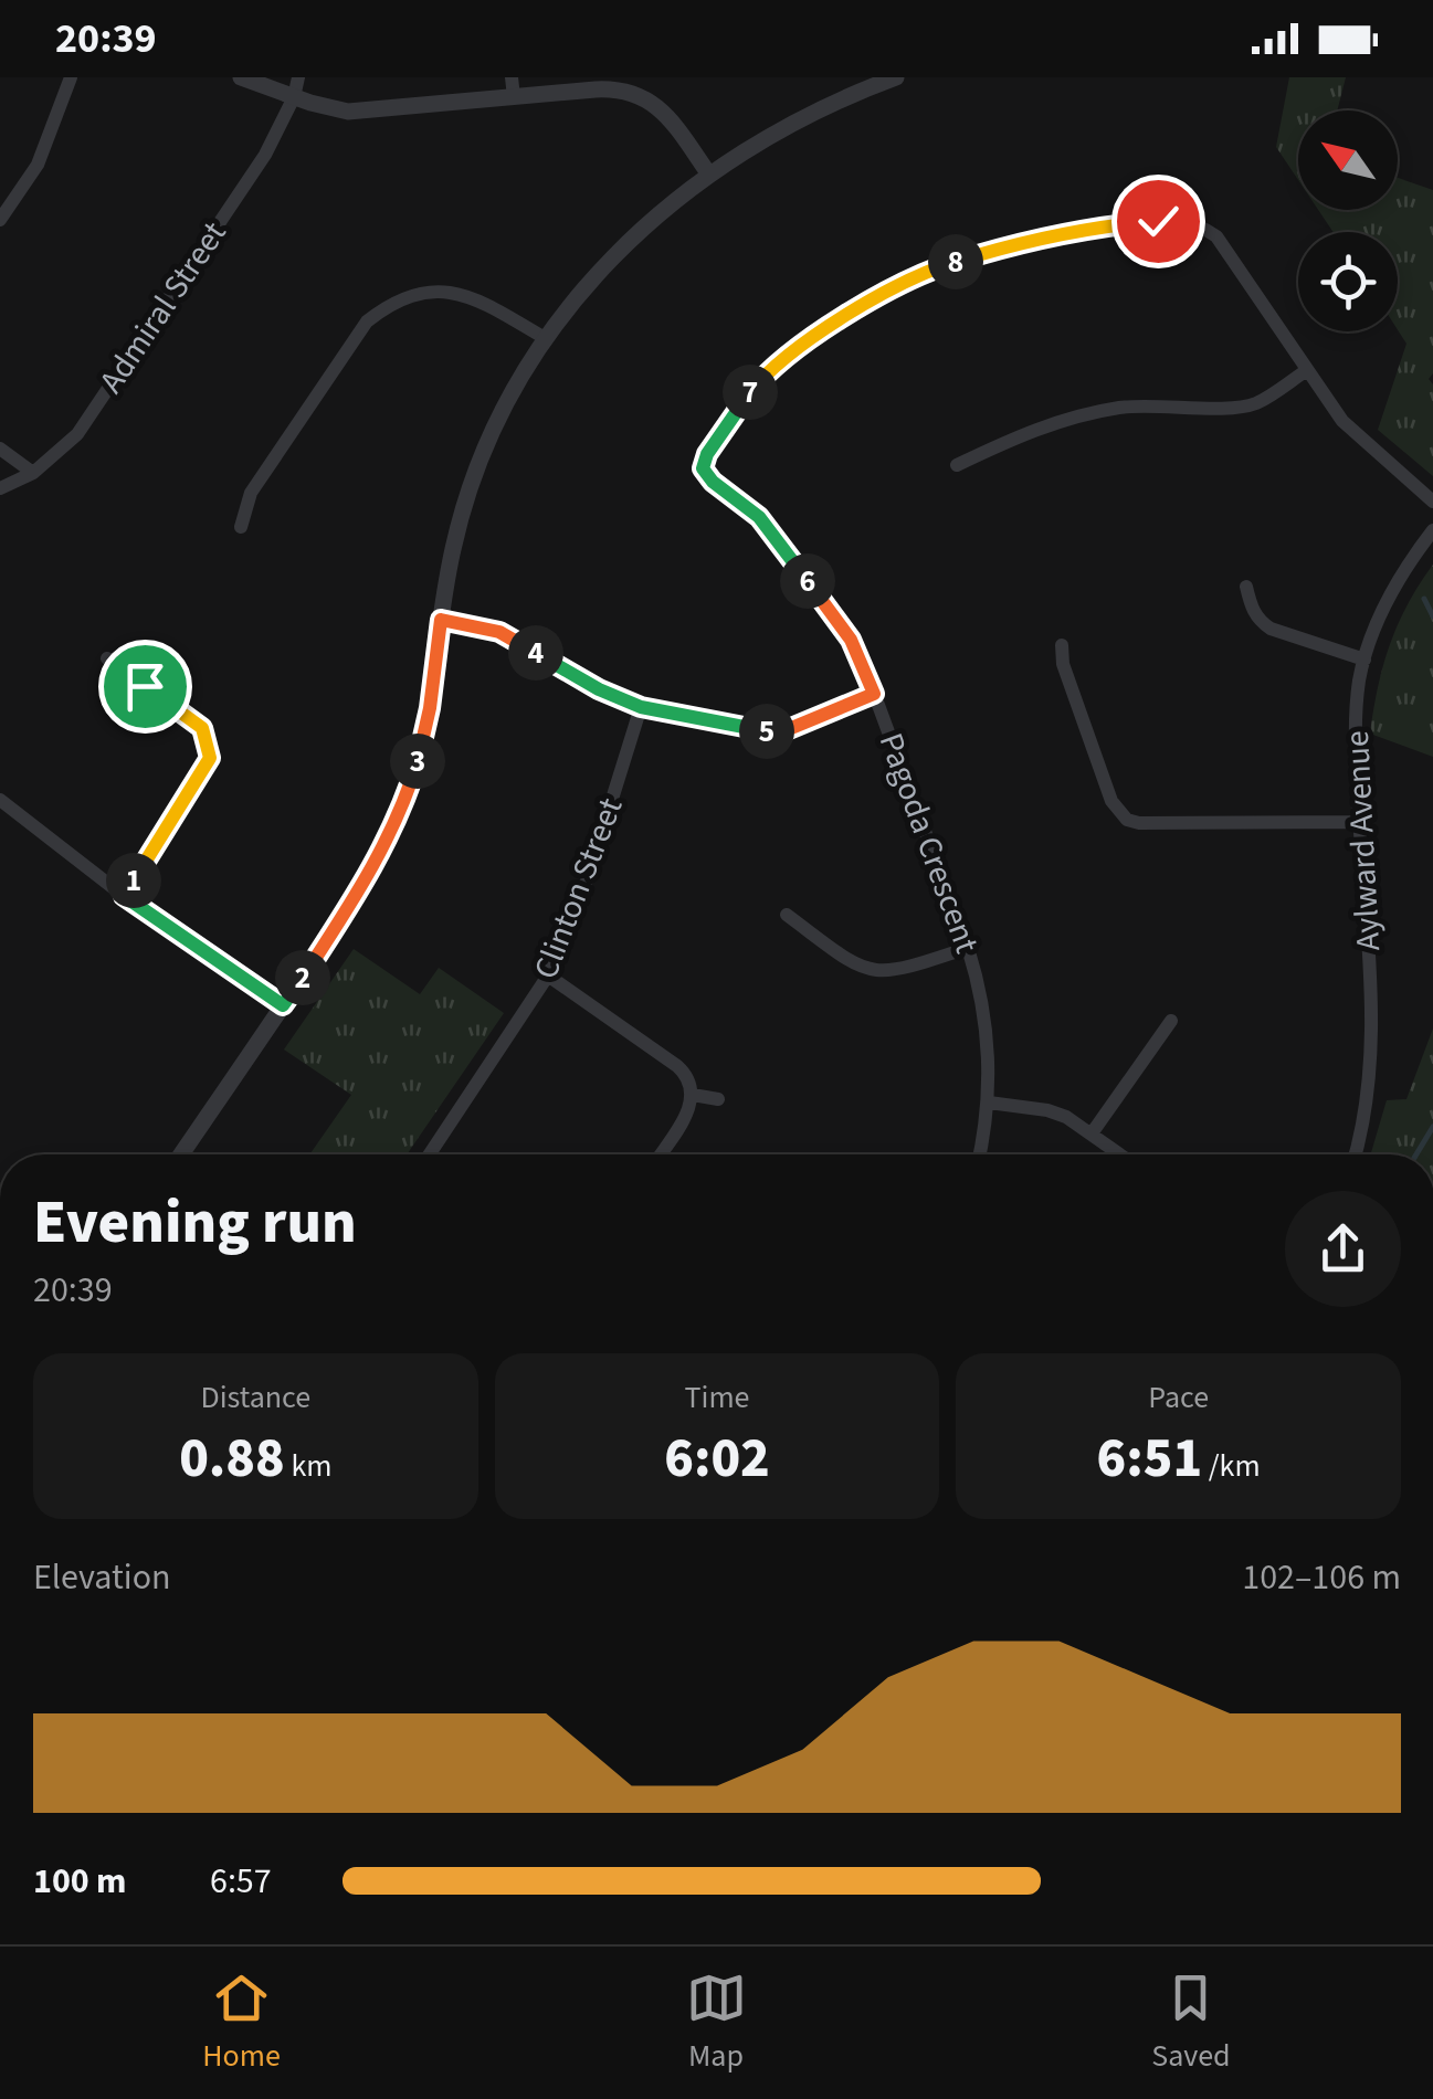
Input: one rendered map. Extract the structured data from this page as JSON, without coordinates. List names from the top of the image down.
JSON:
{
  "streets": {
    "street": [
      "Admiral Street",
      "Aylward Avenue",
      "Pagoda Crescent",
      "Clinton Street"
    ]
  },
  "north": "top left",
  "page": {
    "status": "20:39",
    "pins": [
      "8",
      "7",
      "6",
      "4",
      "5",
      "3",
      "1",
      "2"
    ],
    "heading": ["Evening run", "20:39"],
    "stats": [
      ["Distance", "0.88 km"],
      ["Time", "6:02"],
      ["Pace", "6:51 /km"]
    ],
    "chart": ["Elevation", "102–106 m"],
    "list": [
      {
        "name": "100 m",
        "note": "6:57"
      }
    ],
    "tabs": ["Home", "Map", "Saved"]
  }
}
